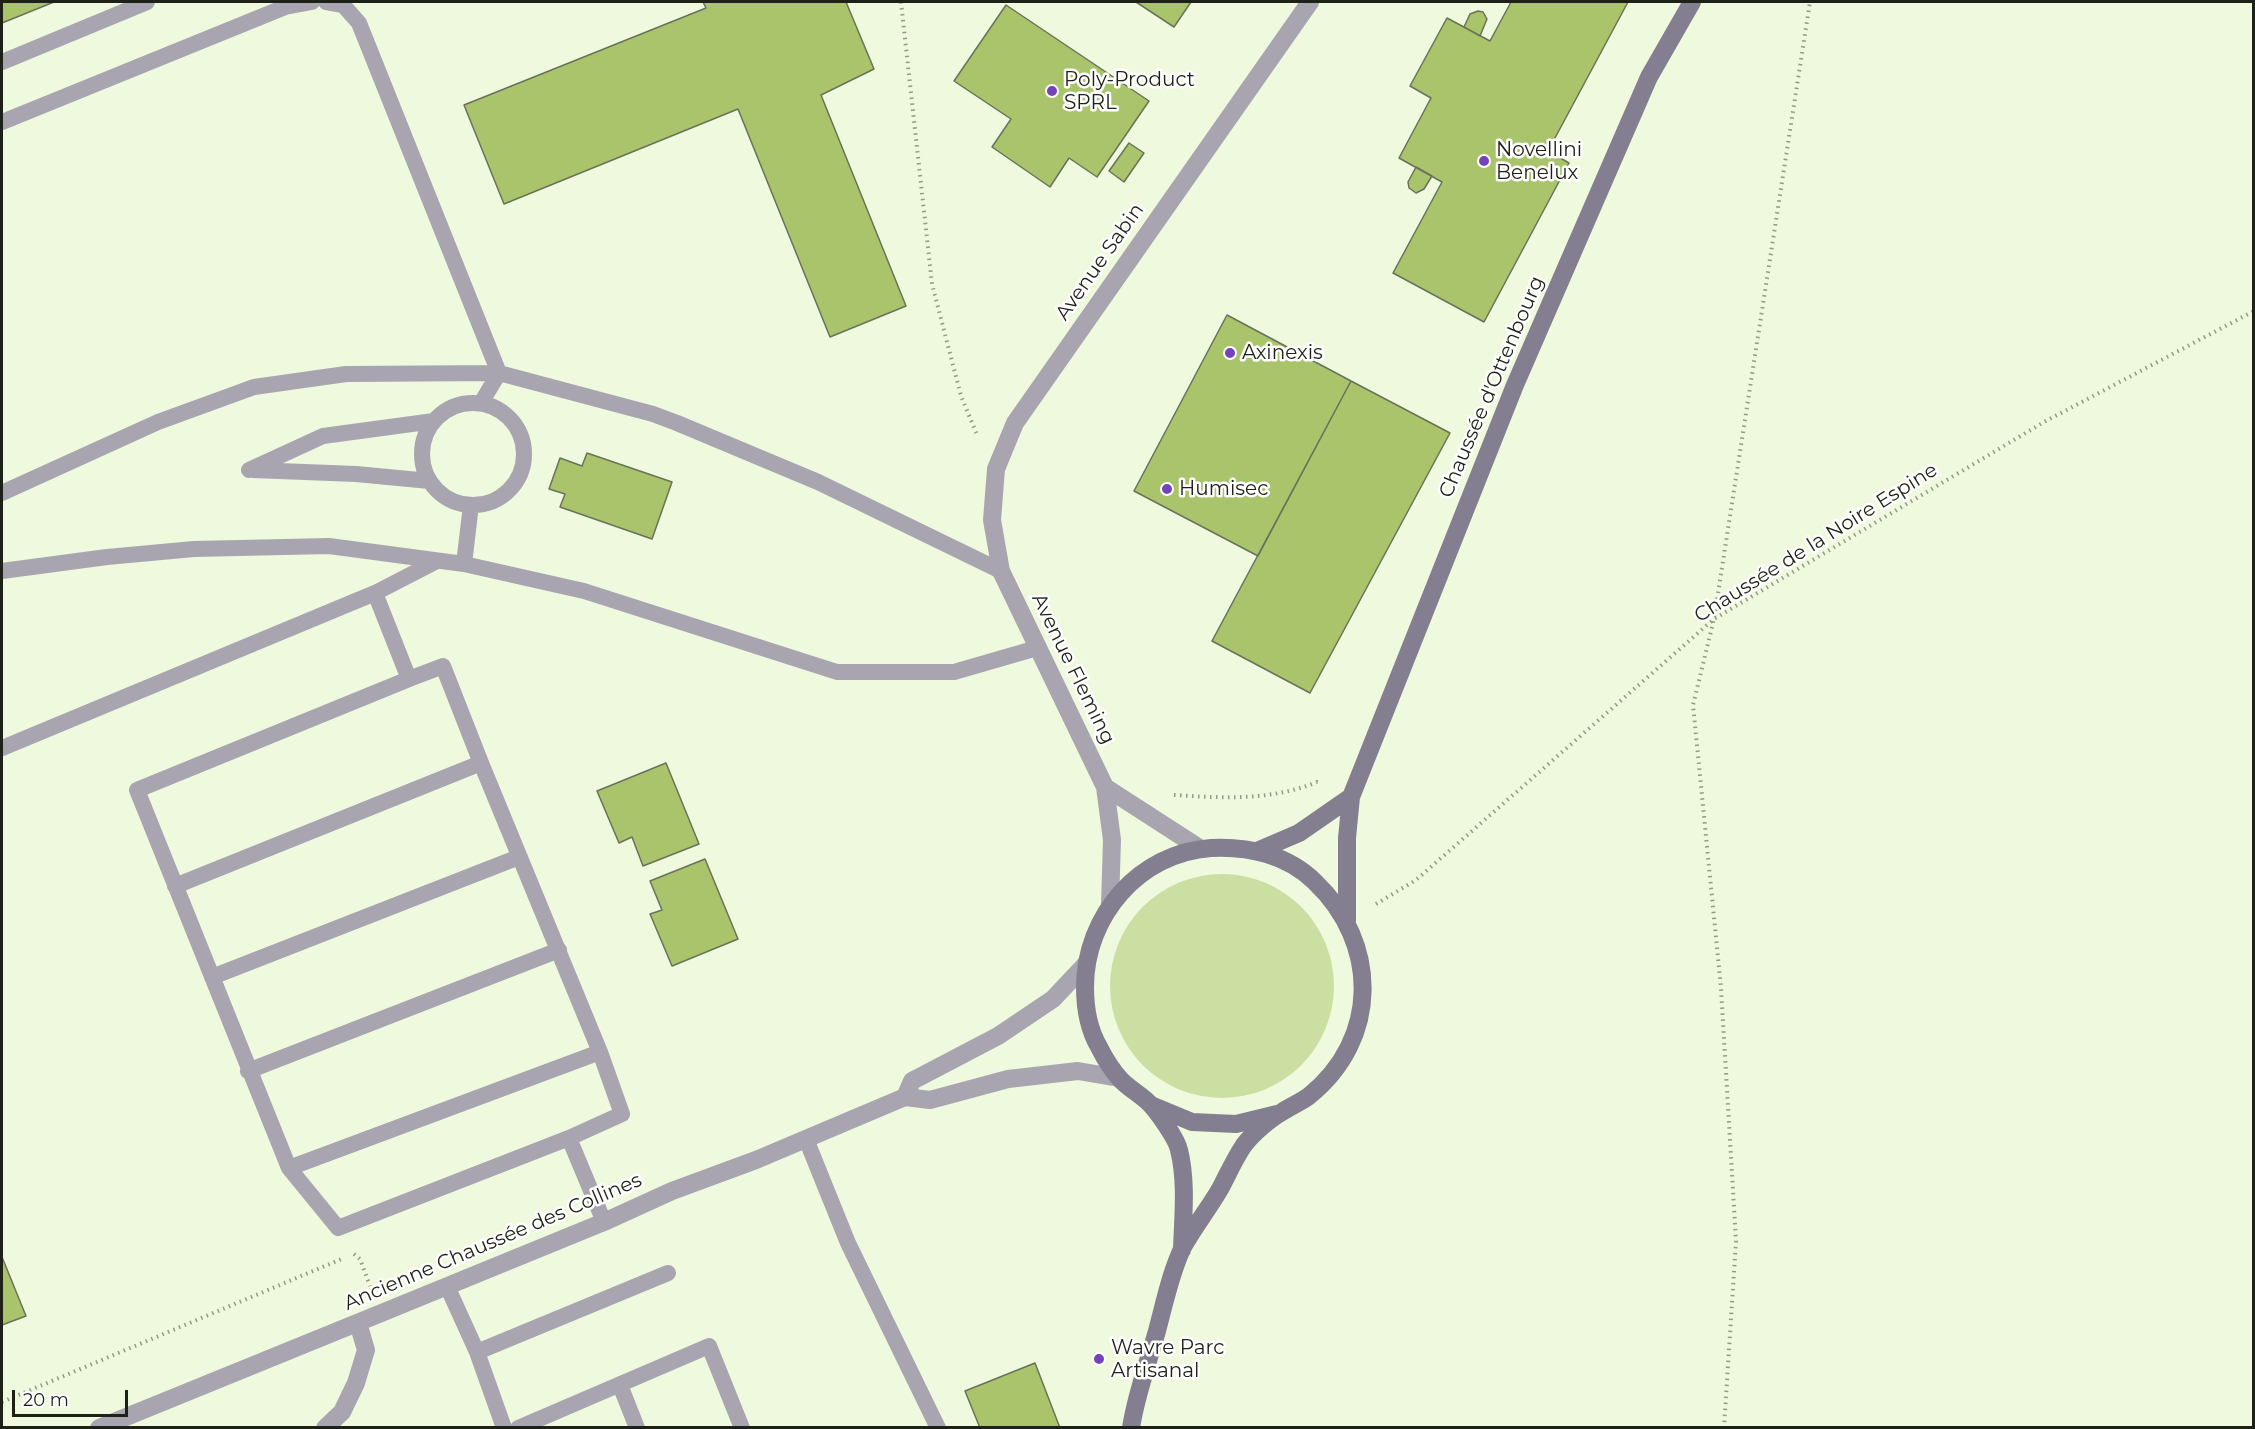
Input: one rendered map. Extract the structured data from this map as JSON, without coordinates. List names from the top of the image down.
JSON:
{
  "streets": {
    "main road": ["Chaussée d'Ottenbourg"],
    "street": ["Avenue Sabin", "Avenue Fleming", "Ancienne Chaussée des Collines"],
    "path": ["Chaussée de la Noire Espine"]
  },
  "crossings": [
    ["Avenue Sabin", "Avenue Fleming"],
    ["Chaussée d'Ottenbourg", "Chaussée de la Noire Espine"],
    ["Chaussée d'Ottenbourg", "Ancienne Chaussée des Collines"]
  ],
  "places": [
    "Poly-Product SPRL",
    "Novellini Benelux",
    "Axinexis",
    "Humisec",
    "Wavre Parc Artisanal"
  ],
  "scale_bar": "20 m"
}
